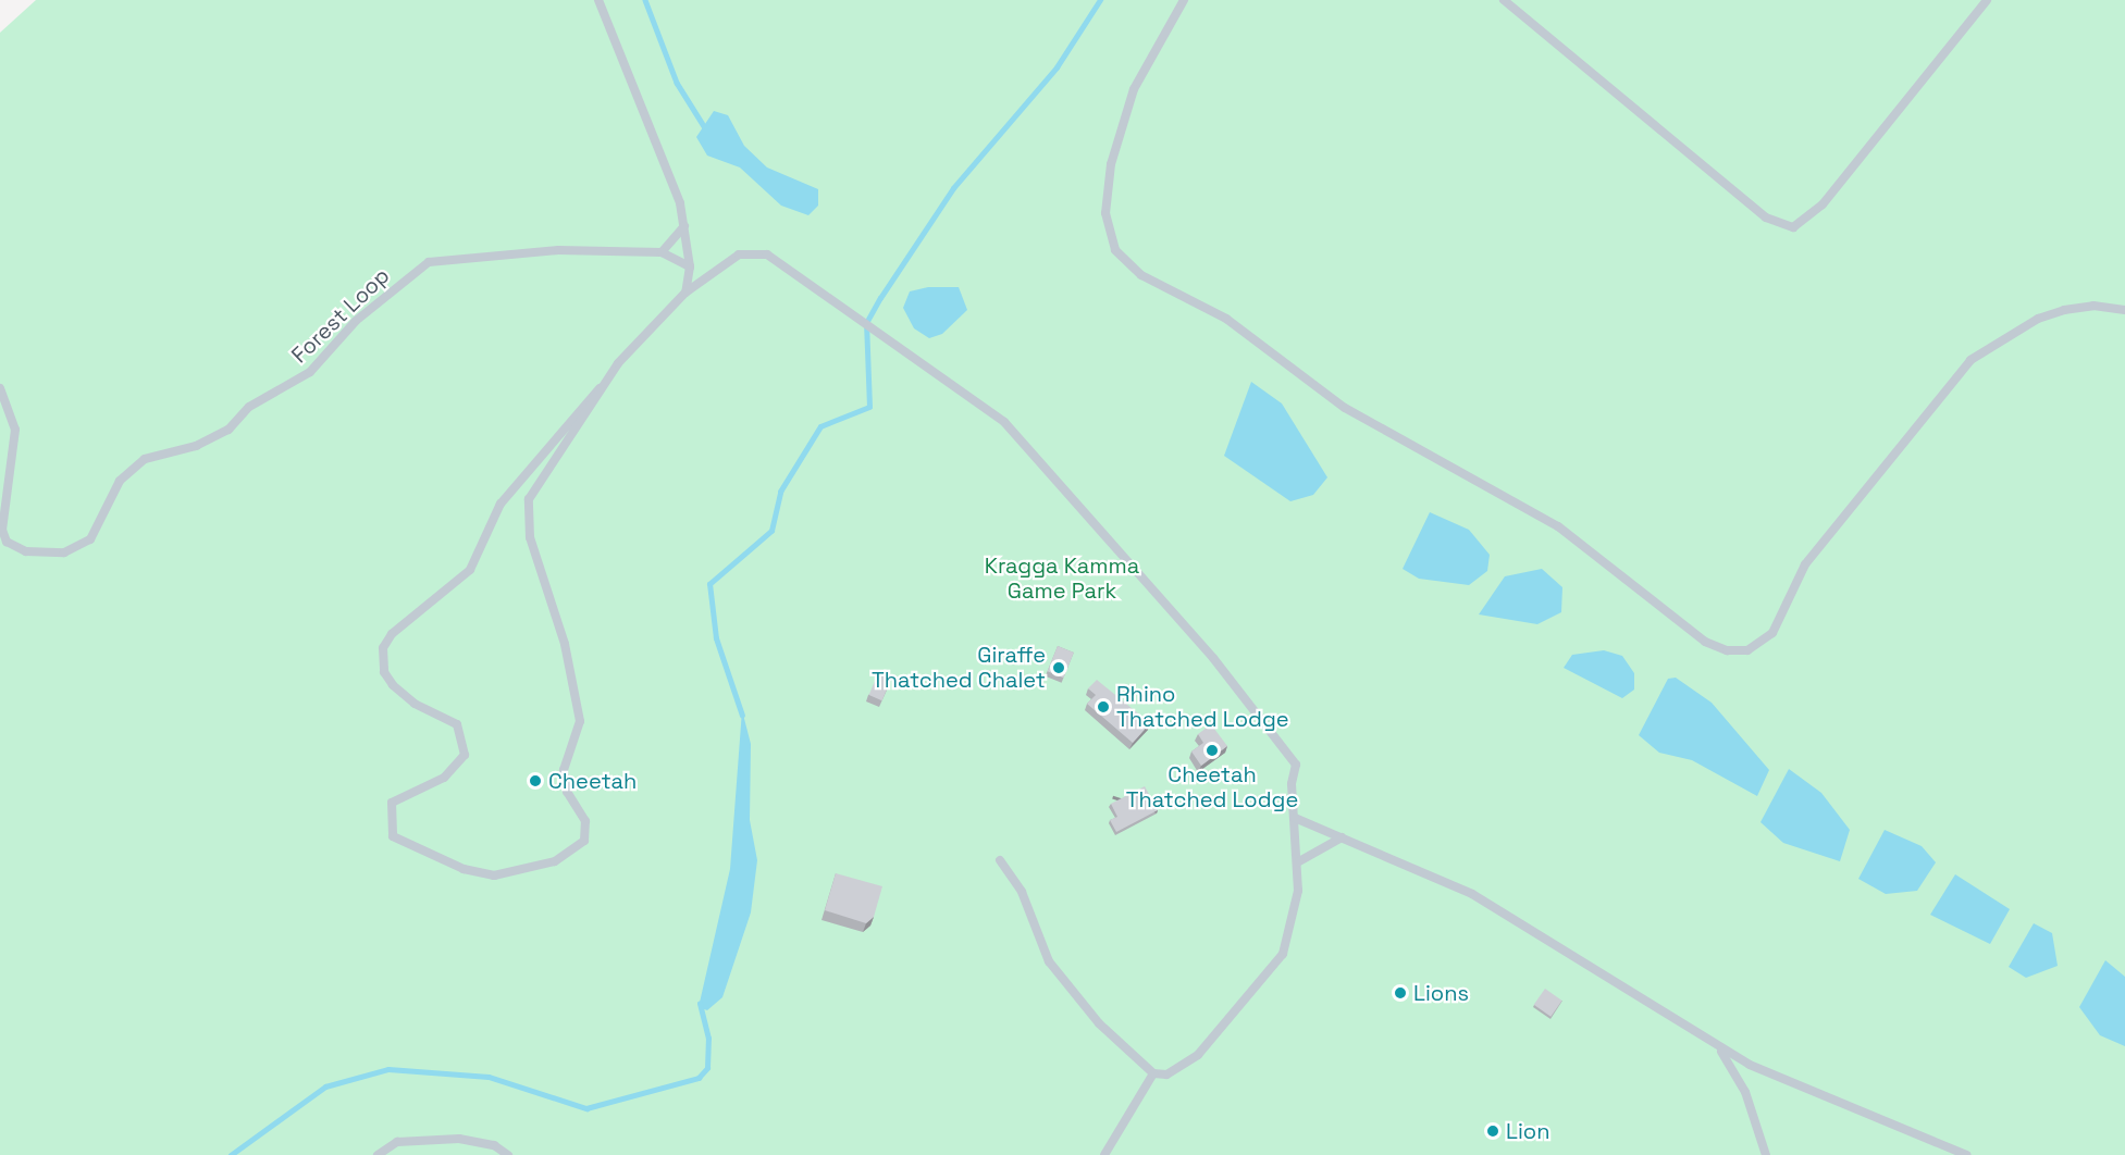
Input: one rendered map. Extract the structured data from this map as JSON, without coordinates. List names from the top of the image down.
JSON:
{
  "streets": {
    "lane": ["Forest Loop"]
  },
  "parks": ["Kragga Kamma Game Park"],
  "places": [
    "Giraffe Thatched Chalet",
    "Rhino Thatched Lodge",
    "Cheetah Thatched Lodge",
    "Cheetah",
    "Lions",
    "Lion"
  ]
}
